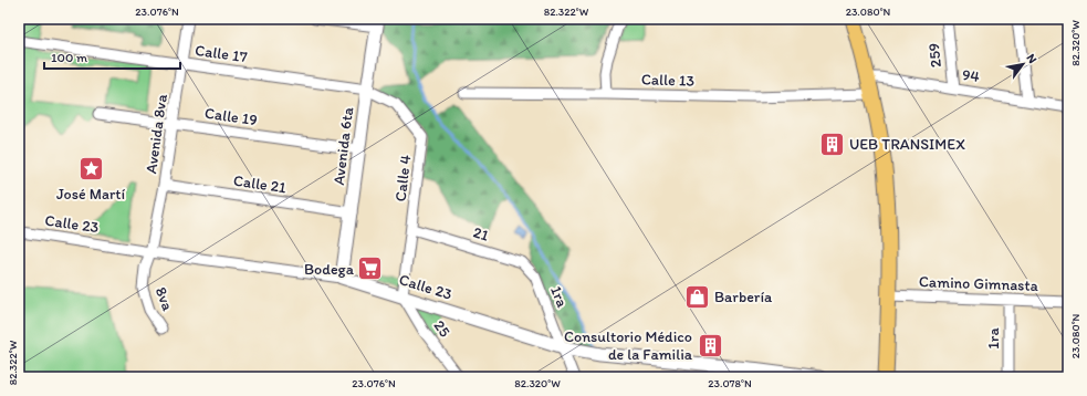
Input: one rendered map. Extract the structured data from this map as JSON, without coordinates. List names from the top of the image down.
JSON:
{
  "streets": {
    "street": [
      "Calle 17",
      "259",
      "94",
      "Calle 13",
      "Calle 19",
      "Avenida 8va",
      "Avenida 6ta",
      "Calle 4",
      "Calle 21",
      "Calle 23",
      "21",
      "Camino Gimnasta",
      "1ra",
      "8va",
      "25"
    ]
  },
  "crossings": [
    ["Calle 17", "Avenida 8va"],
    ["Calle 17", "Avenida 6ta"],
    ["Calle 17", "Calle 4"],
    ["259", "94"],
    ["Calle 19", "Avenida 8va"],
    ["Calle 19", "Avenida 6ta"],
    ["Avenida 8va", "Calle 21"],
    ["Avenida 8va", "Calle 23"],
    ["Avenida 8va", "8va"],
    ["Avenida 6ta", "Calle 4"],
    ["Avenida 6ta", "Calle 21"],
    ["Avenida 6ta", "Calle 23"],
    ["Calle 4", "Calle 23"],
    ["Calle 4", "21"],
    ["Calle 4", "25"],
    ["Calle 23", "1ra"],
    ["Calle 23", "8va"],
    ["Calle 23", "25"],
    ["21", "1ra"],
    ["Camino Gimnasta", "1ra"]
  ],
  "places": {
    "building": ["UEB TRANSIMEX", "Consultorio Médico de la Familia"],
    "place": ["José Martí"],
    "supermarket": ["Bodega"],
    "shop": ["Barbería"]
  },
  "scale_bar": "100 m",
  "north": "top right",
  "coordinates": [
    "23.076°N",
    "82.322°W",
    "23.080°N",
    "82.320°W",
    "23.078°N"
  ]
}
